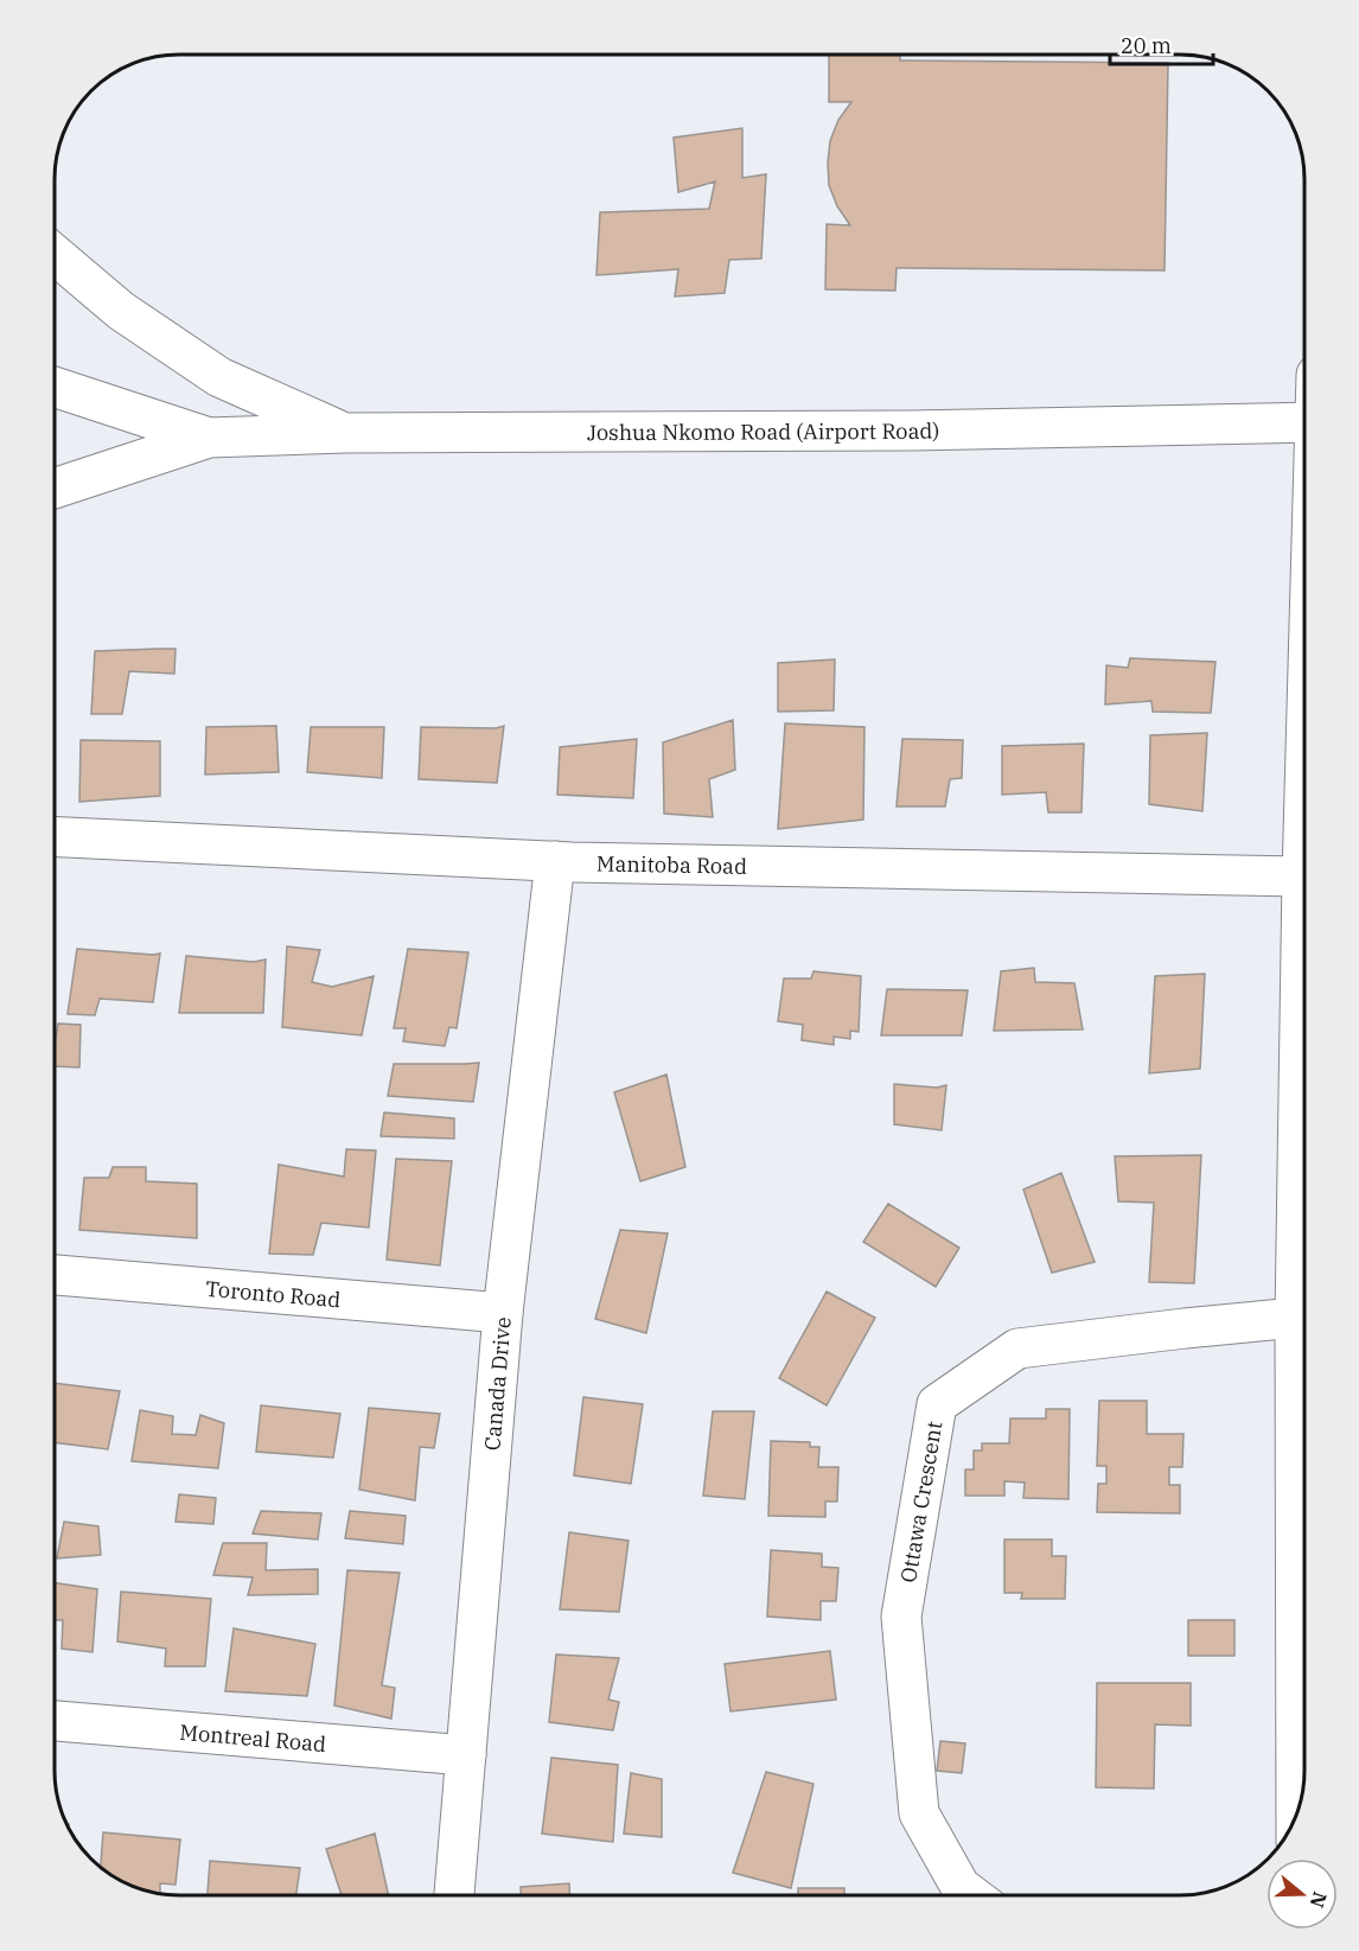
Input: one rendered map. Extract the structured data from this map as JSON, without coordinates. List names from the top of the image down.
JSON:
{
  "streets": {
    "street": [
      "Joshua Nkomo Road (Airport Road)",
      "Manitoba Road",
      "Toronto Road",
      "Canada Drive",
      "Ottawa Crescent",
      "Montreal Road"
    ]
  },
  "crossings": [
    ["Manitoba Road", "Canada Drive"],
    ["Toronto Road", "Canada Drive"],
    ["Canada Drive", "Montreal Road"]
  ],
  "scale_bar": "20 m",
  "north": "right"
}
